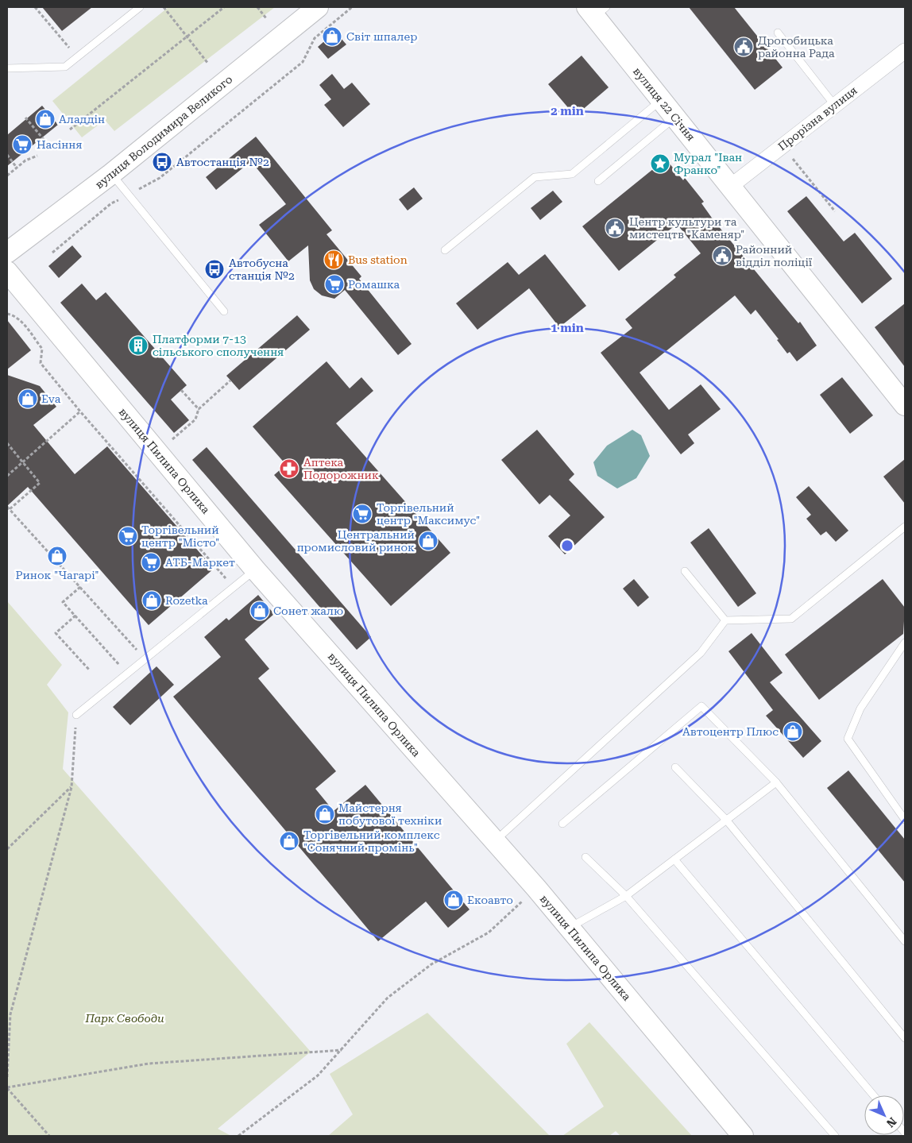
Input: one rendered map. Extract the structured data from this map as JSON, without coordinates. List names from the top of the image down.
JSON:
{
  "streets": {
    "main road": ["вулиця 22 Січня", "вулиця Володимира Великого", "вулиця Пилипа Орлика"],
    "street": ["Прорізна вулиця"]
  },
  "crossings": [
    ["вулиця 22 Січня", "Прорізна вулиця"]
  ],
  "parks": ["Парк Свободи"],
  "places": {
    "shop": [
      "Світ шпалер",
      "Аладдін",
      "Eva",
      "Центральний промисловий ринок",
      "Ринок \"Чагарі\"",
      "Rozetka",
      "Сонет жалю",
      "Автоцентр Плюс",
      "Майстерня побутової техніки",
      "Торгівельний комплекс \"Сонячний промінь\"",
      "Екоавто"
    ],
    "public building": ["Дрогобицька районна Рада", "Центр культури та мистецтв \"Каменяр\"", "Районний відділ поліції"],
    "supermarket": [
      "Насіння",
      "Ромашка",
      "Торгівельний центр \"Максимус\"",
      "Торгівельний центр \"Місто\"",
      "АТБ-Маркет"
    ],
    "bus stop": ["Автостанція №2", "Автобусна станція №2"],
    "place": ["Мурал \"Іван Франко\""],
    "restaurant": ["Bus station"],
    "building": ["Платформи 7-13 сільського сполучення"],
    "pharmacy": ["Аптека Подорожник"]
  },
  "north": "bottom right",
  "rings": ["2 min", "1 min"]
}
